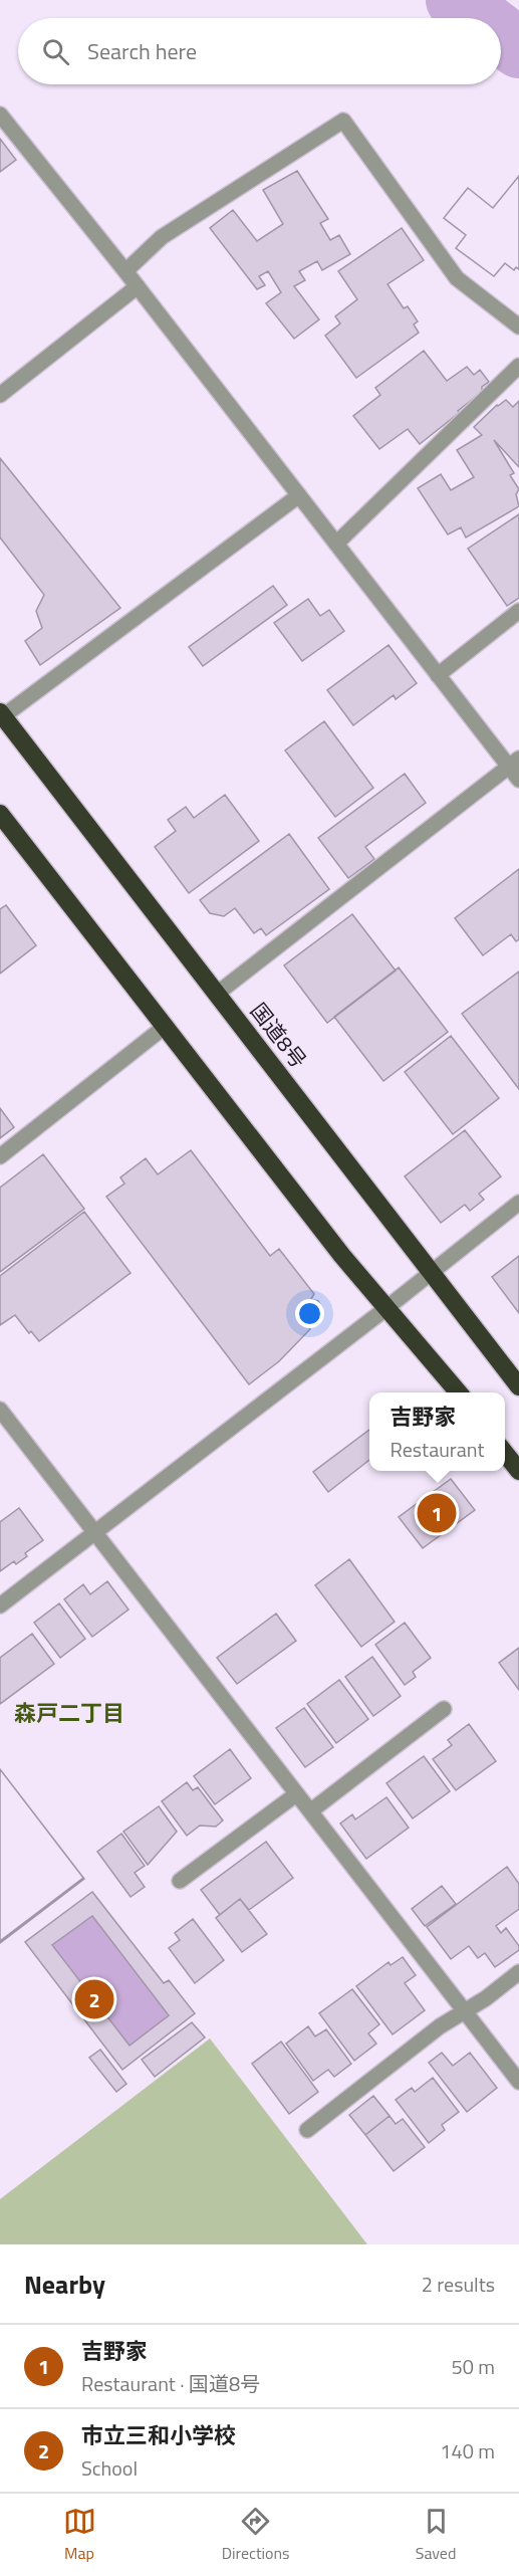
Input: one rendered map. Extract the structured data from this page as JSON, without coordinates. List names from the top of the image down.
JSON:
{
  "streets": {
    "highway": ["国道8号"]
  },
  "districts": ["森戸二丁目"],
  "page": {
    "search": "Search here",
    "popup": ["吉野家", "Restaurant"],
    "pins": ["1", "2"],
    "heading": ["Nearby", "2 results"],
    "list": [
      {
        "mark": "1",
        "name": "吉野家",
        "note": "Restaurant · 国道8号",
        "value": "50 m"
      },
      {
        "mark": "2",
        "name": "市立三和小学校",
        "note": "School",
        "value": "140 m"
      }
    ],
    "nav": ["Map", "Directions", "Saved"]
  }
}
